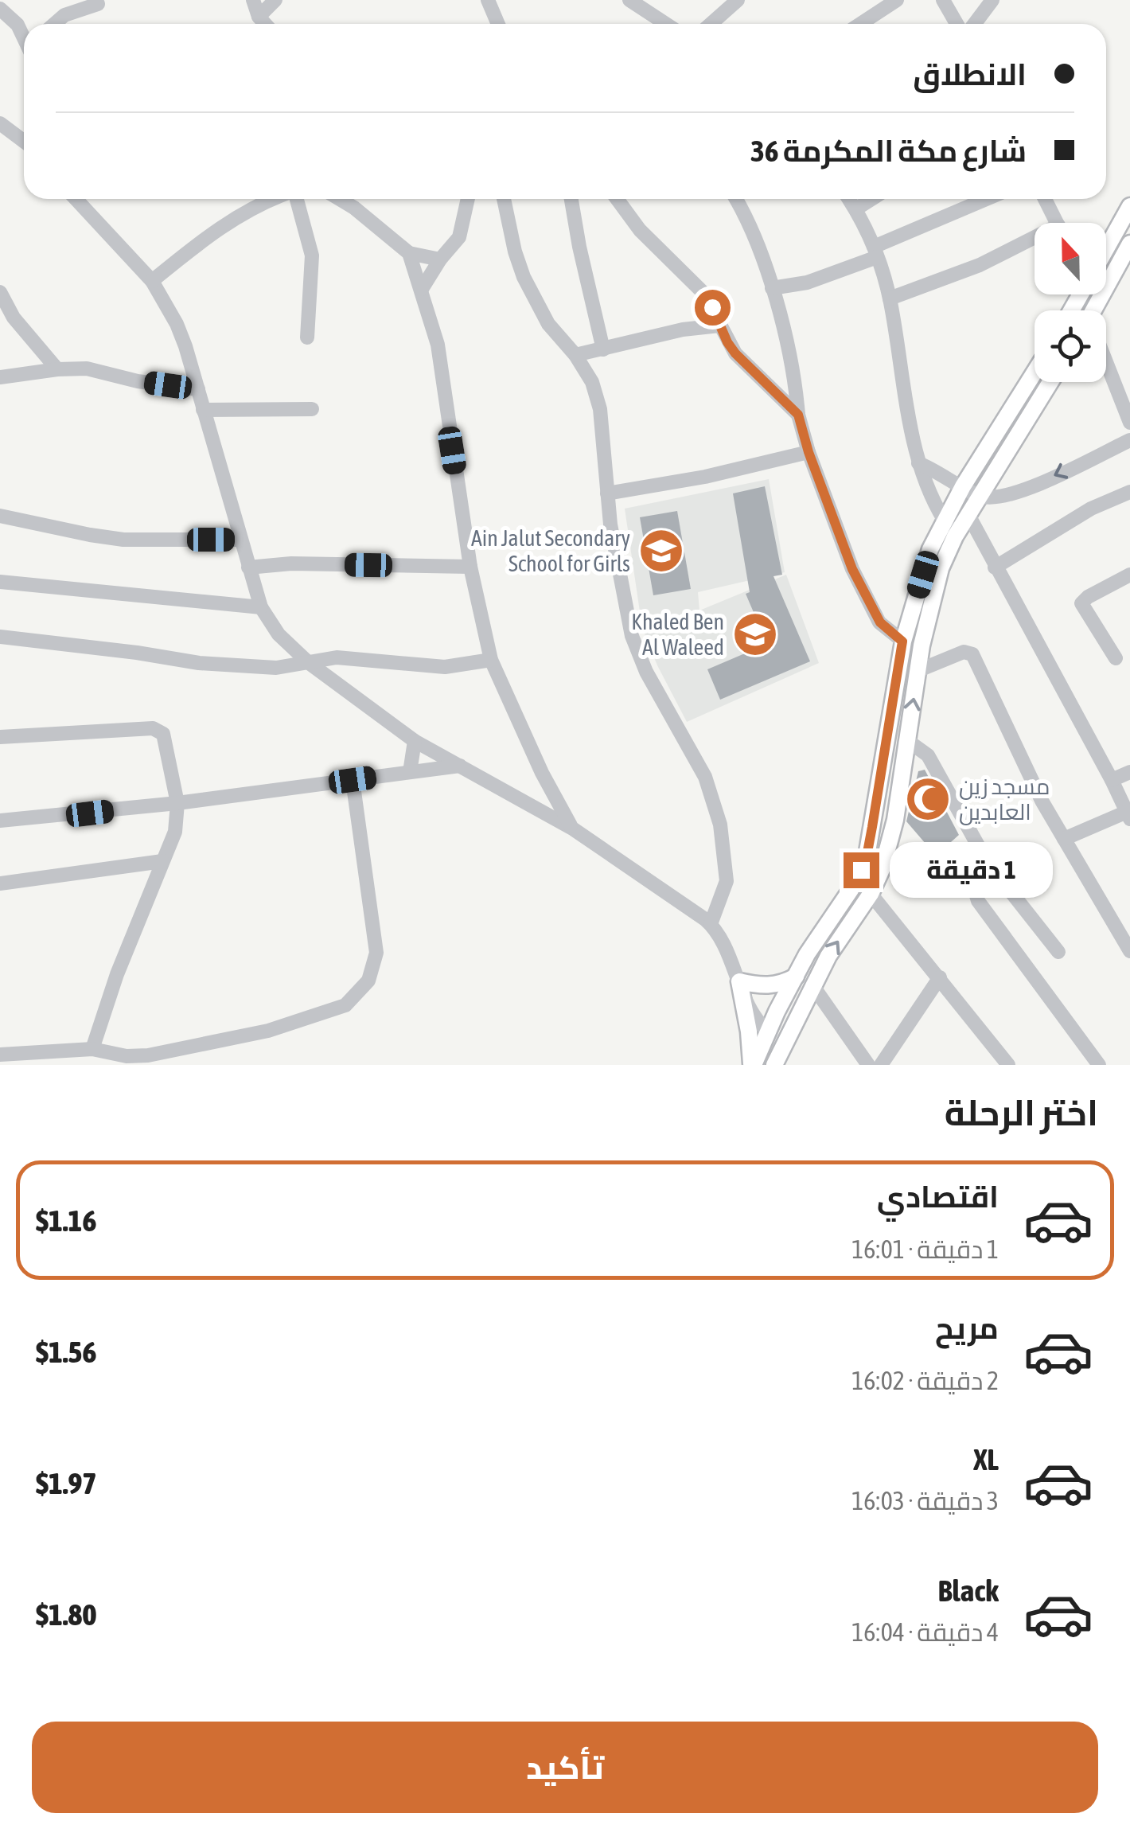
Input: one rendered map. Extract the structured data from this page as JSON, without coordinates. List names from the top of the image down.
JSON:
{
  "places": {
    "school or university": ["Ain Jalut Secondary School for Girls", "Khaled Ben Al Waleed"],
    "mosque": ["مسجد زين العابدين"]
  },
  "north": "top",
  "page": {
    "banner": ["الانطلاق", "شارع مكة المكرمة 36"],
    "bubble": "1 دقيقة",
    "heading": "اختر الرحلة",
    "list": [
      {
        "name": "اقتصادي",
        "note": "1 دقيقة · 16:01",
        "value": "$1.16"
      },
      {
        "name": "مريح",
        "note": "2 دقيقة · 16:02",
        "value": "$1.56"
      },
      {
        "name": "XL",
        "note": "3 دقيقة · 16:03",
        "value": "$1.97"
      },
      {
        "name": "Black",
        "note": "4 دقيقة · 16:04",
        "value": "$1.80"
      }
    ],
    "buttons": "تأكيد"
  }
}
